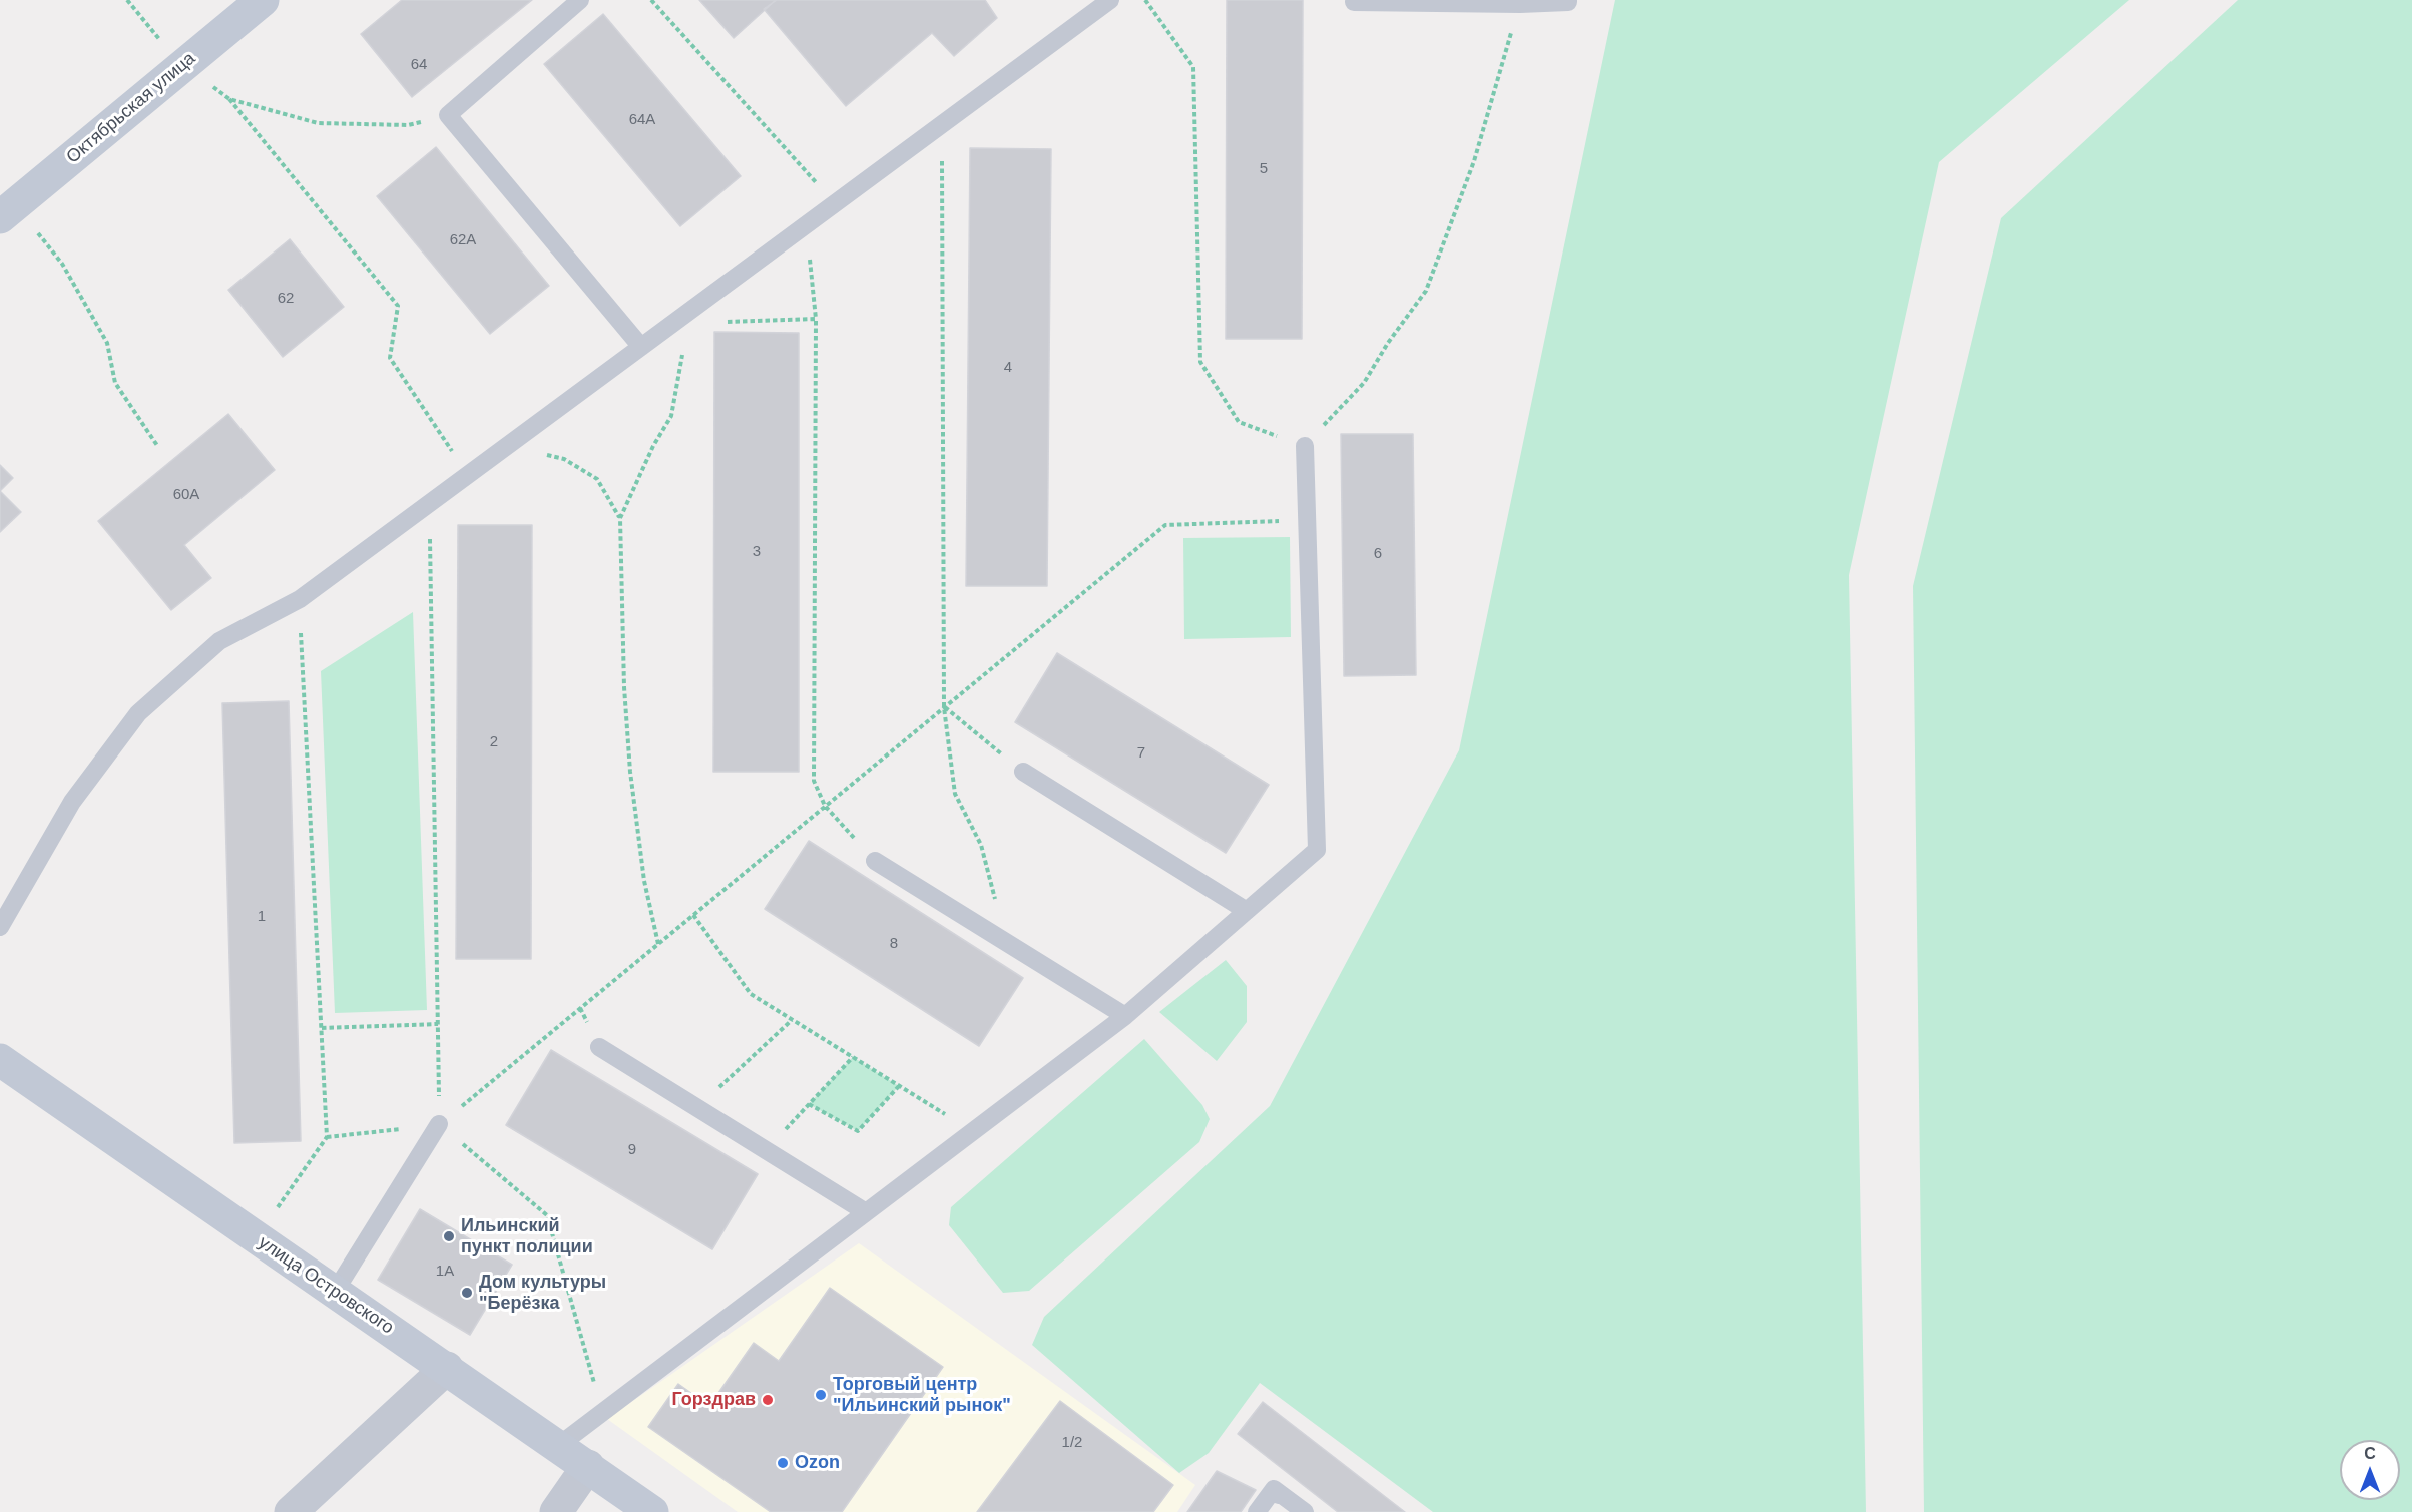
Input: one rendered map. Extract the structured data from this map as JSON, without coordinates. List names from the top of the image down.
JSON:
{
  "streets": {
    "main road": ["Октябрьская улица", "улица Островского"]
  },
  "places": [
    "Ильинский пункт полиции",
    "Дом культуры \"Берёзка",
    "Торговый центр \"Ильинский рынок\"",
    "Горздрав",
    "Ozon"
  ],
  "house_numbers": [
    "64",
    "64А",
    "5",
    "62А",
    "62",
    "4",
    "60А",
    "3",
    "6",
    "2",
    "7",
    "1",
    "8",
    "9",
    "1А",
    "1/2"
  ],
  "north": "top"
}
